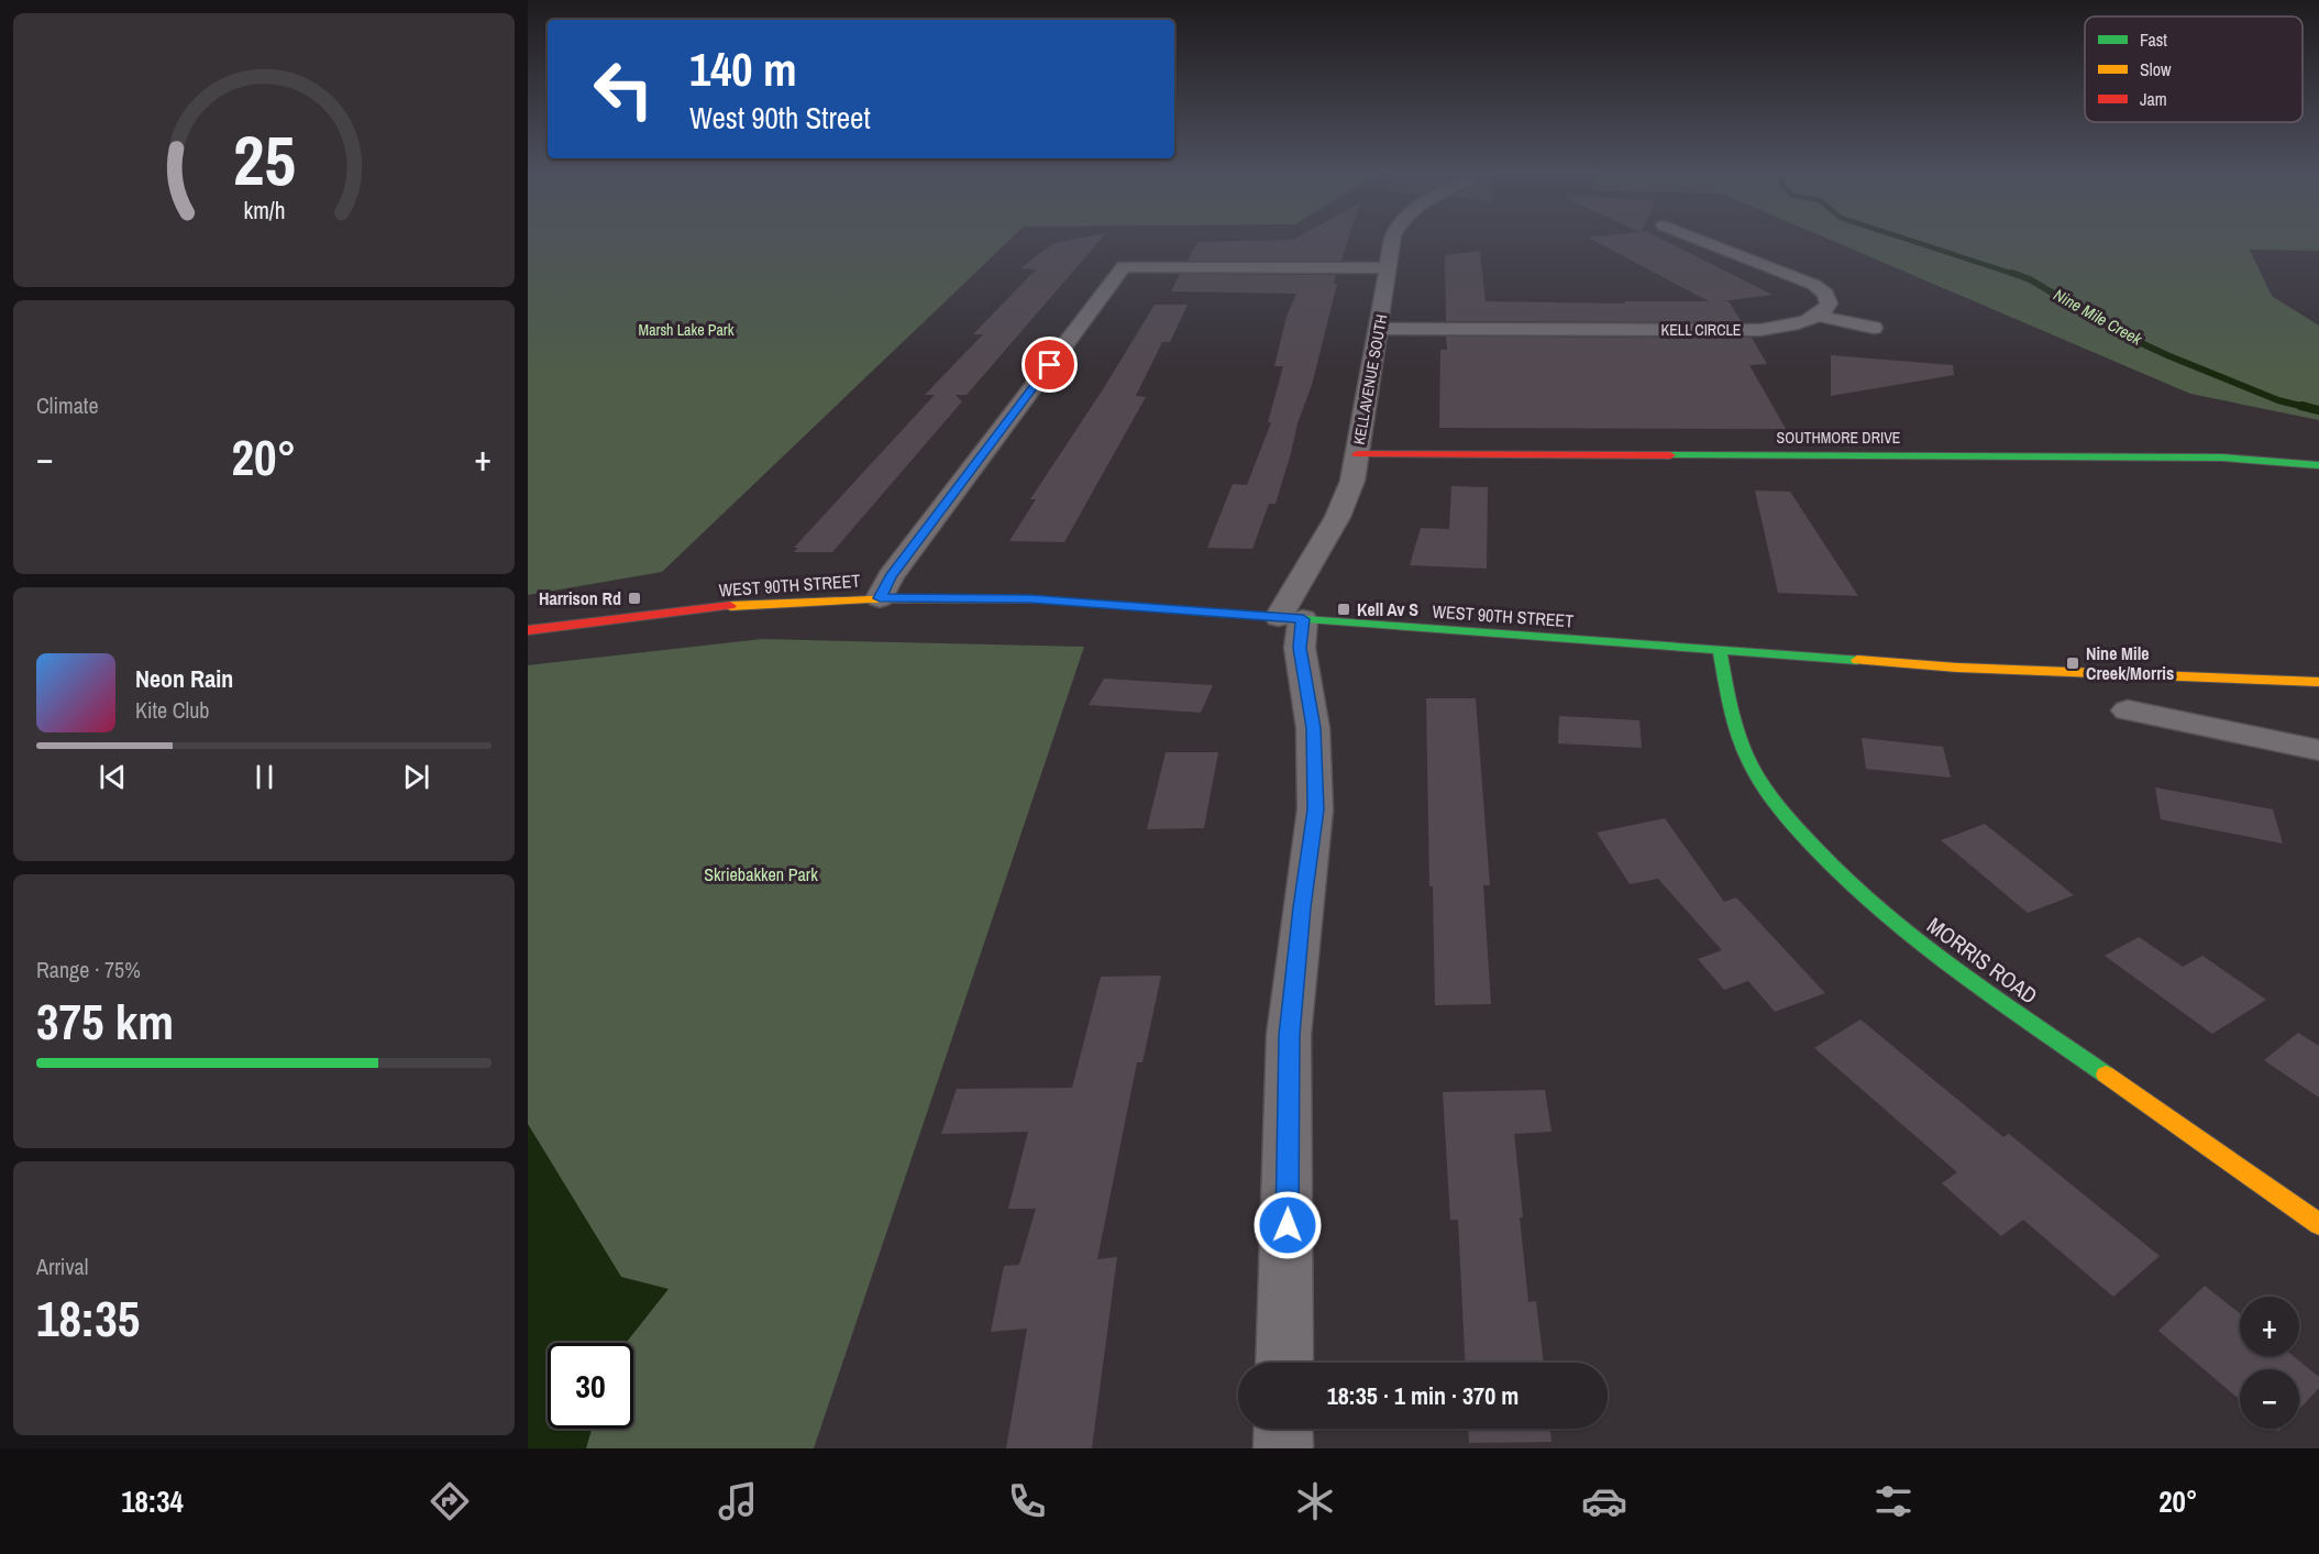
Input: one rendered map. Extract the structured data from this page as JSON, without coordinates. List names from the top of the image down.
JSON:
{
  "streets": {
    "street": [
      "KELL CIRCLE",
      "KELL AVENUE SOUTH",
      "SOUTHMORE DRIVE",
      "WEST 90TH STREET",
      "MORRIS ROAD"
    ]
  },
  "crossings": [
    ["KELL CIRCLE", "KELL AVENUE SOUTH"],
    ["KELL AVENUE SOUTH", "SOUTHMORE DRIVE"],
    ["KELL AVENUE SOUTH", "WEST 90TH STREET"],
    ["WEST 90TH STREET", "MORRIS ROAD"]
  ],
  "water": ["Nine Mile Creek"],
  "parks": ["Marsh Lake Park", "Skriebakken Park"],
  "places": {
    "transit": ["Harrison Rd", "Kell Av S", "Nine Mile Creek/Morris"]
  },
  "legend": ["Fast", "Slow", "Jam"],
  "page": {
    "turn": ["140 m", "West 90th Street"],
    "tile": [
      "Climate",
      ["Range · 75%", "375 km"],
      ["Arrival", "18:35"]
    ],
    "heat": ["−", "20°", "+"],
    "song": ["Neon Rain", "Kite Club"],
    "map_buttons": ["+", "−"],
    "limit": "30",
    "trip": "18:35 · 1 min · 370 m",
    "tabs": ["18:34", "20°"],
    "gauge": ["25", "km/h"]
  }
}
